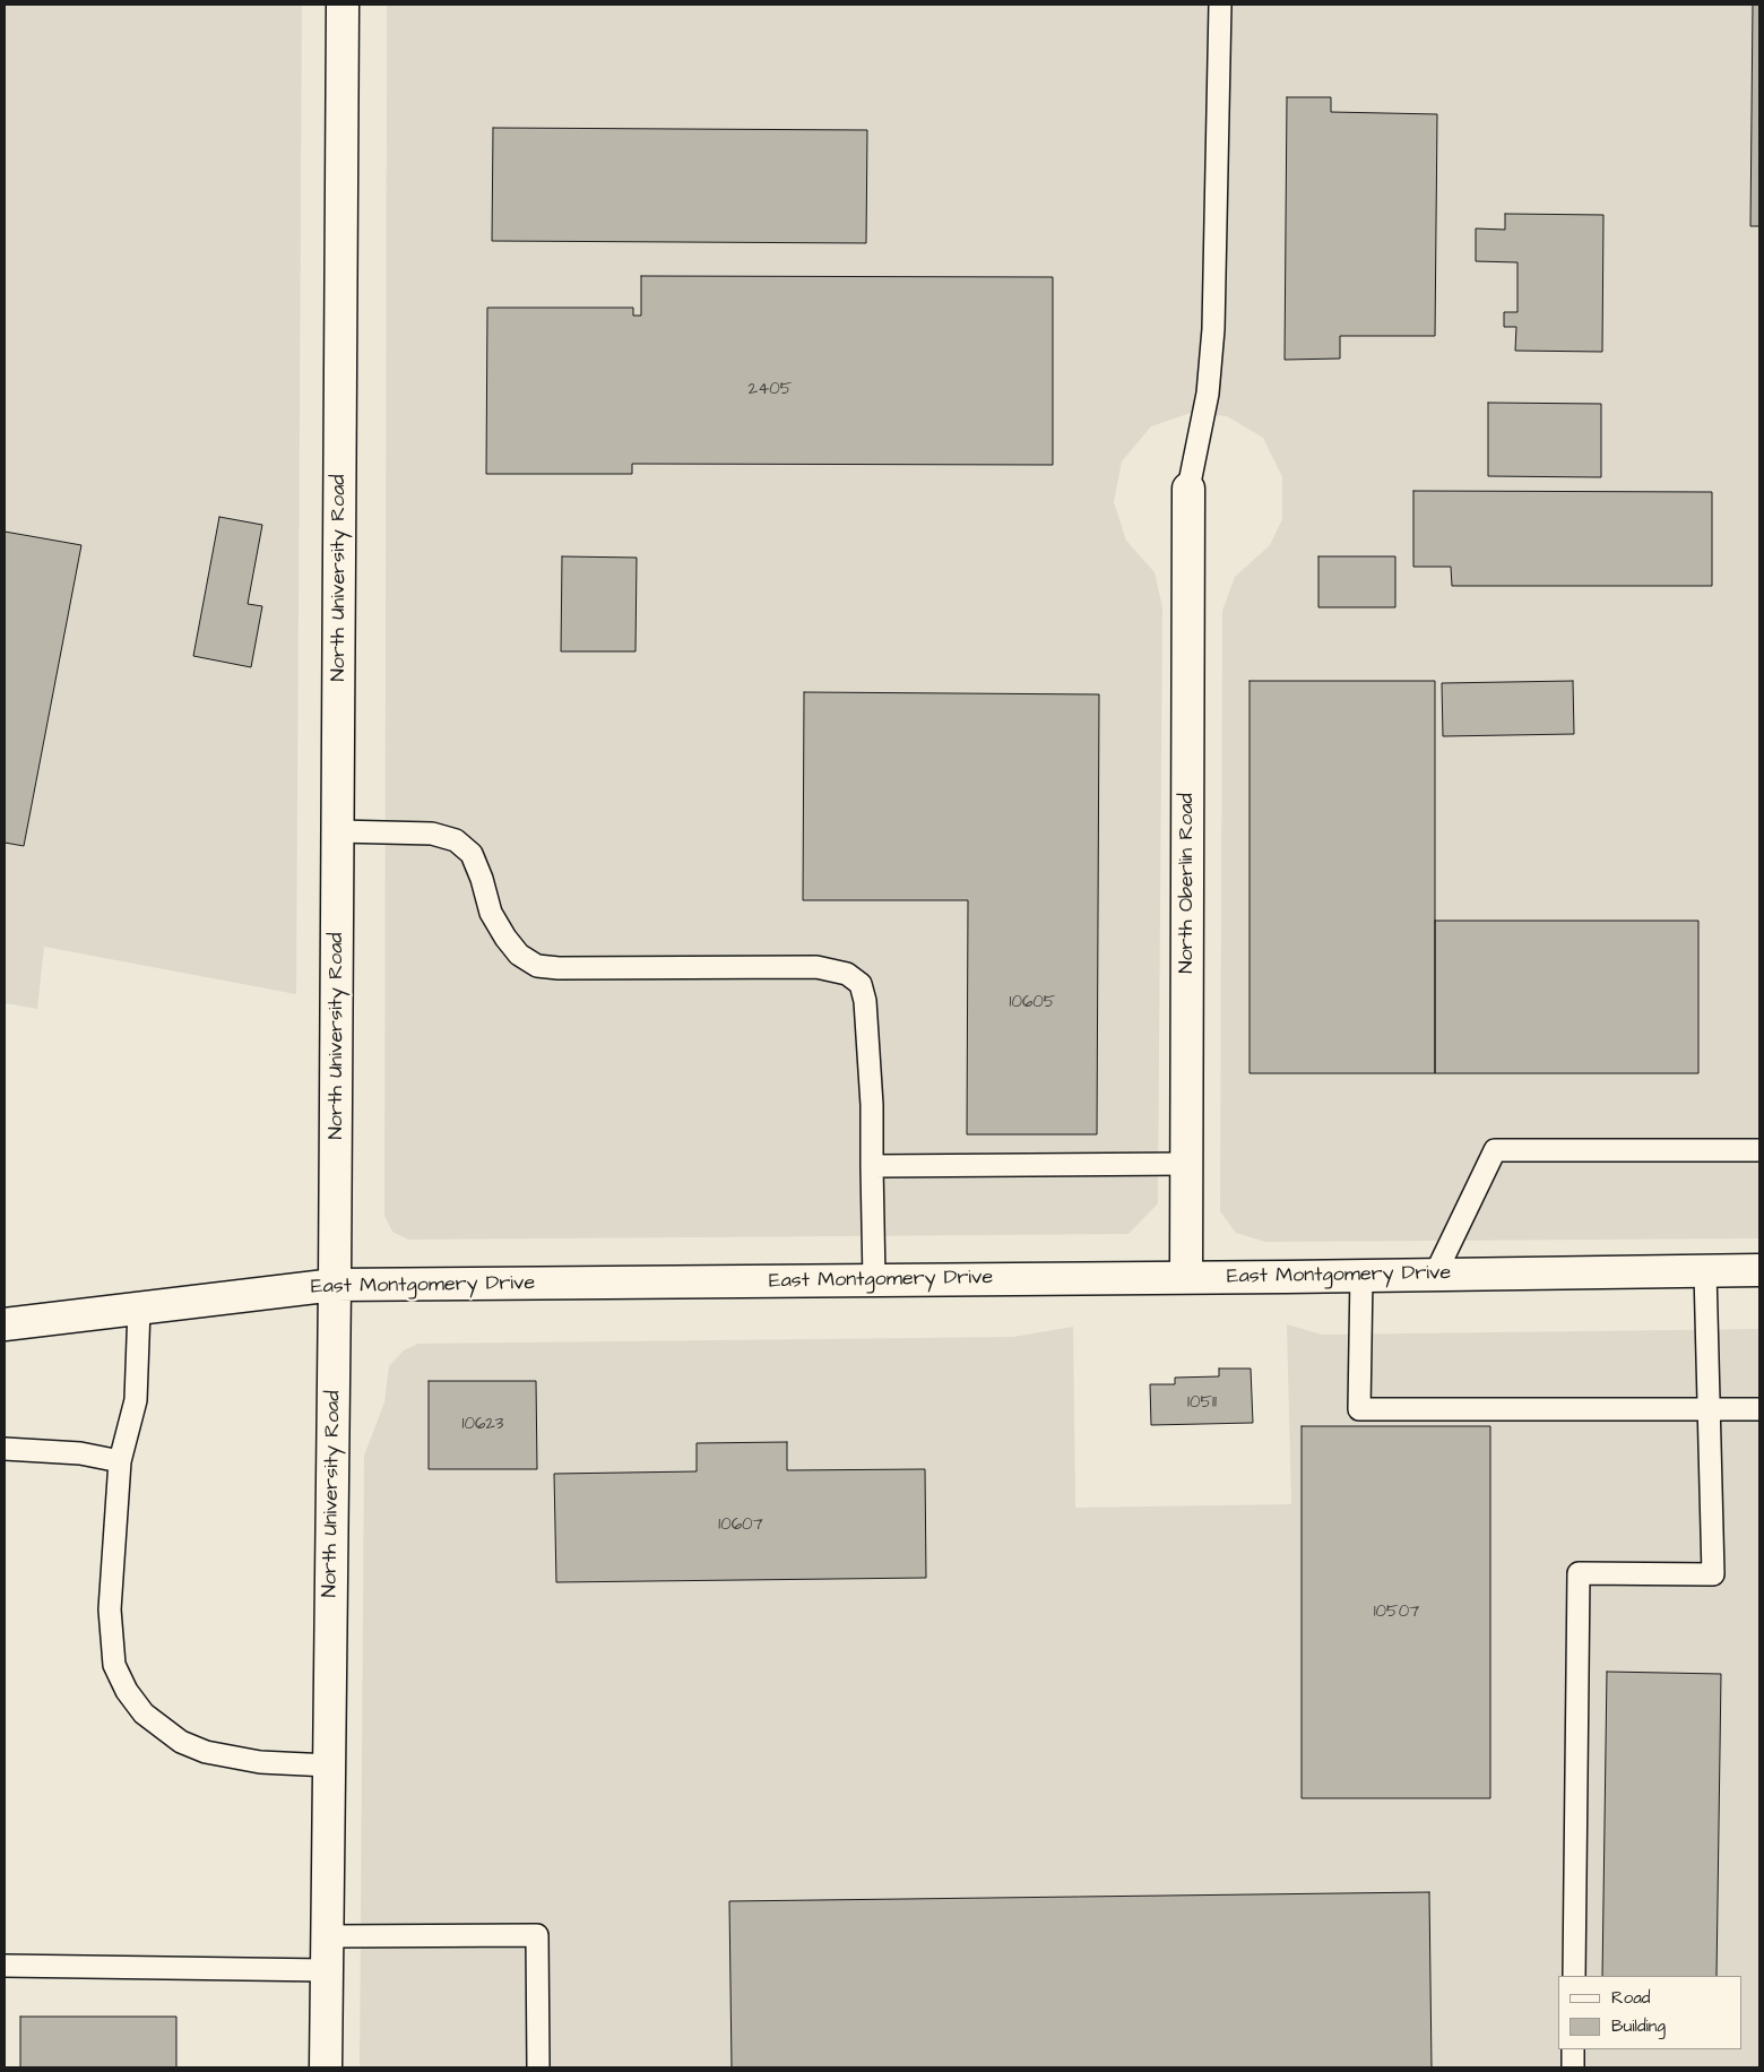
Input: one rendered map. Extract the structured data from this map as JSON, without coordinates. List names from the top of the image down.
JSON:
{
  "streets": {
    "street": ["North University Road", "North Oberlin Road", "East Montgomery Drive"]
  },
  "crossings": [
    ["North University Road", "East Montgomery Drive"],
    ["North Oberlin Road", "East Montgomery Drive"]
  ],
  "house_numbers": [
    "2405",
    "10605",
    "10511",
    "10623",
    "10607",
    "10507"
  ],
  "legend": ["Road", "Building"]
}
